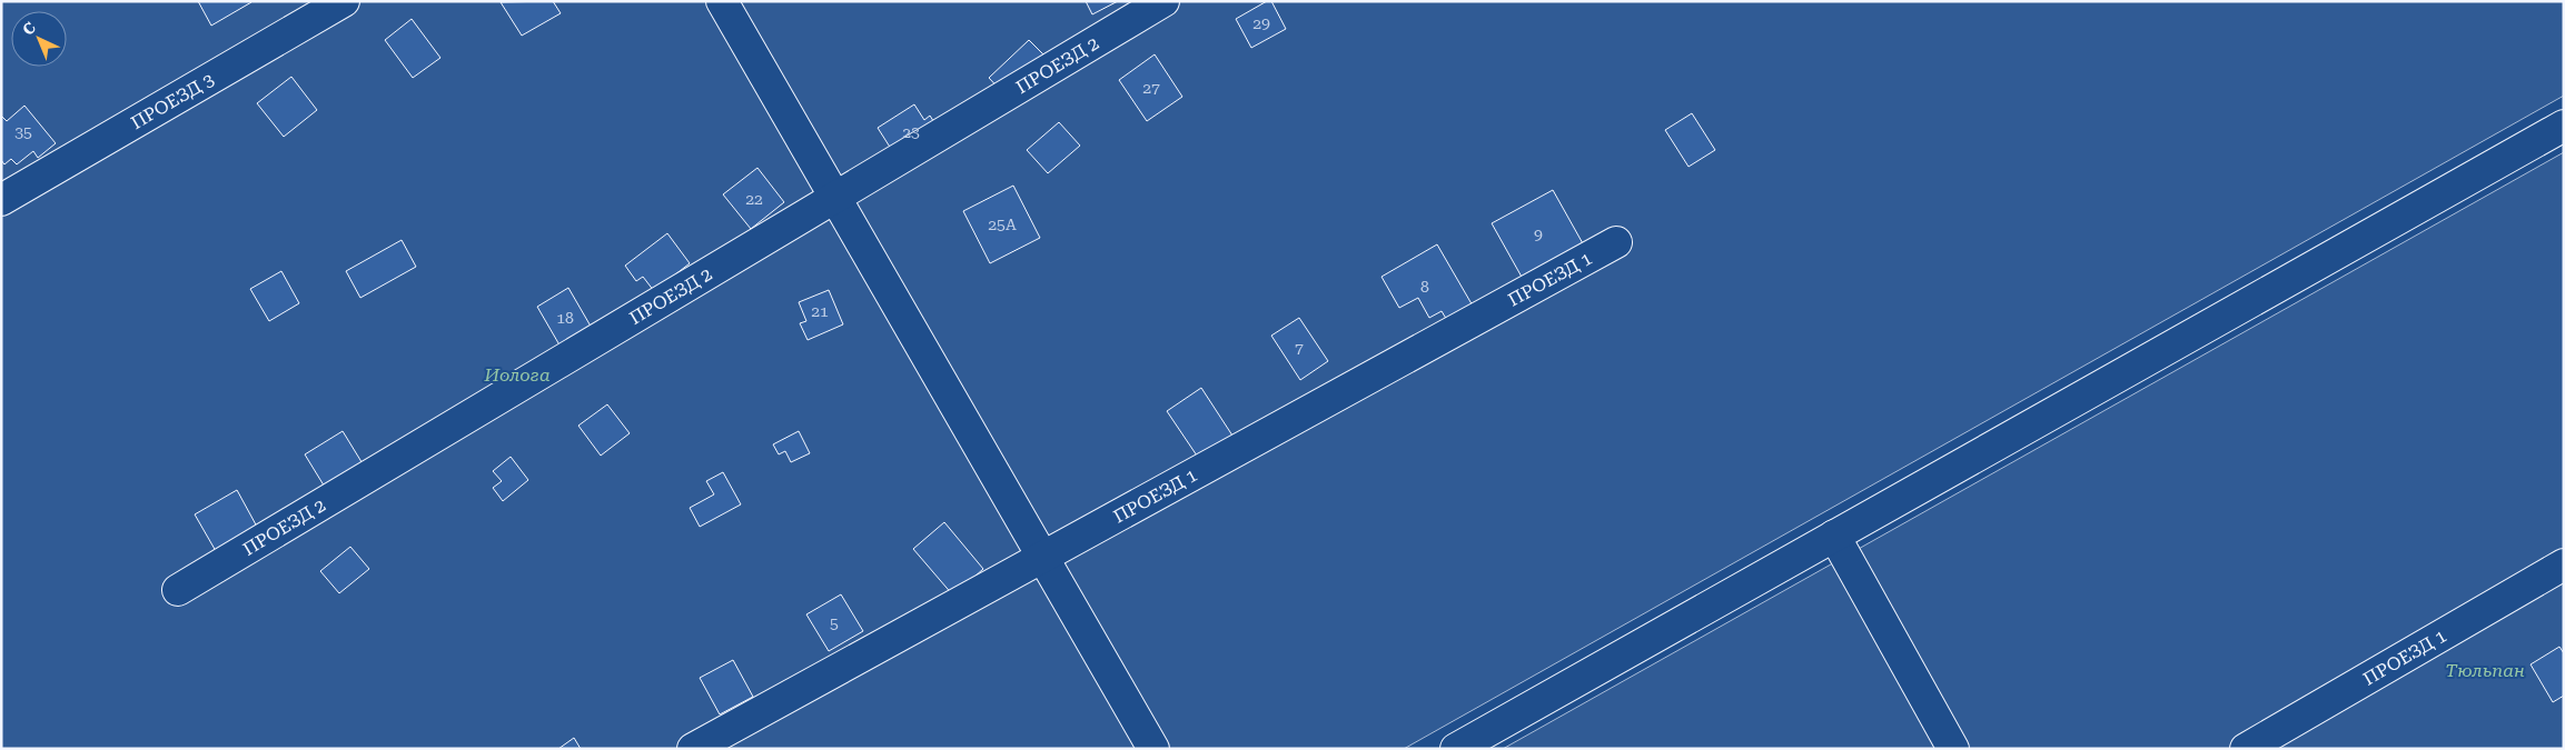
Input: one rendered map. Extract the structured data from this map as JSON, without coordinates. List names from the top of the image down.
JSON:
{
  "streets": {
    "street": ["ПРОЕЗД 2", "ПРОЕЗД 3", "ПРОЕЗД 1"]
  },
  "parks": ["Иолога", "Тюльпан"],
  "house_numbers": [
    "29",
    "27",
    "35",
    "23",
    "22",
    "25А",
    "9",
    "8",
    "21",
    "18",
    "7",
    "5"
  ],
  "north": "top left"
}
